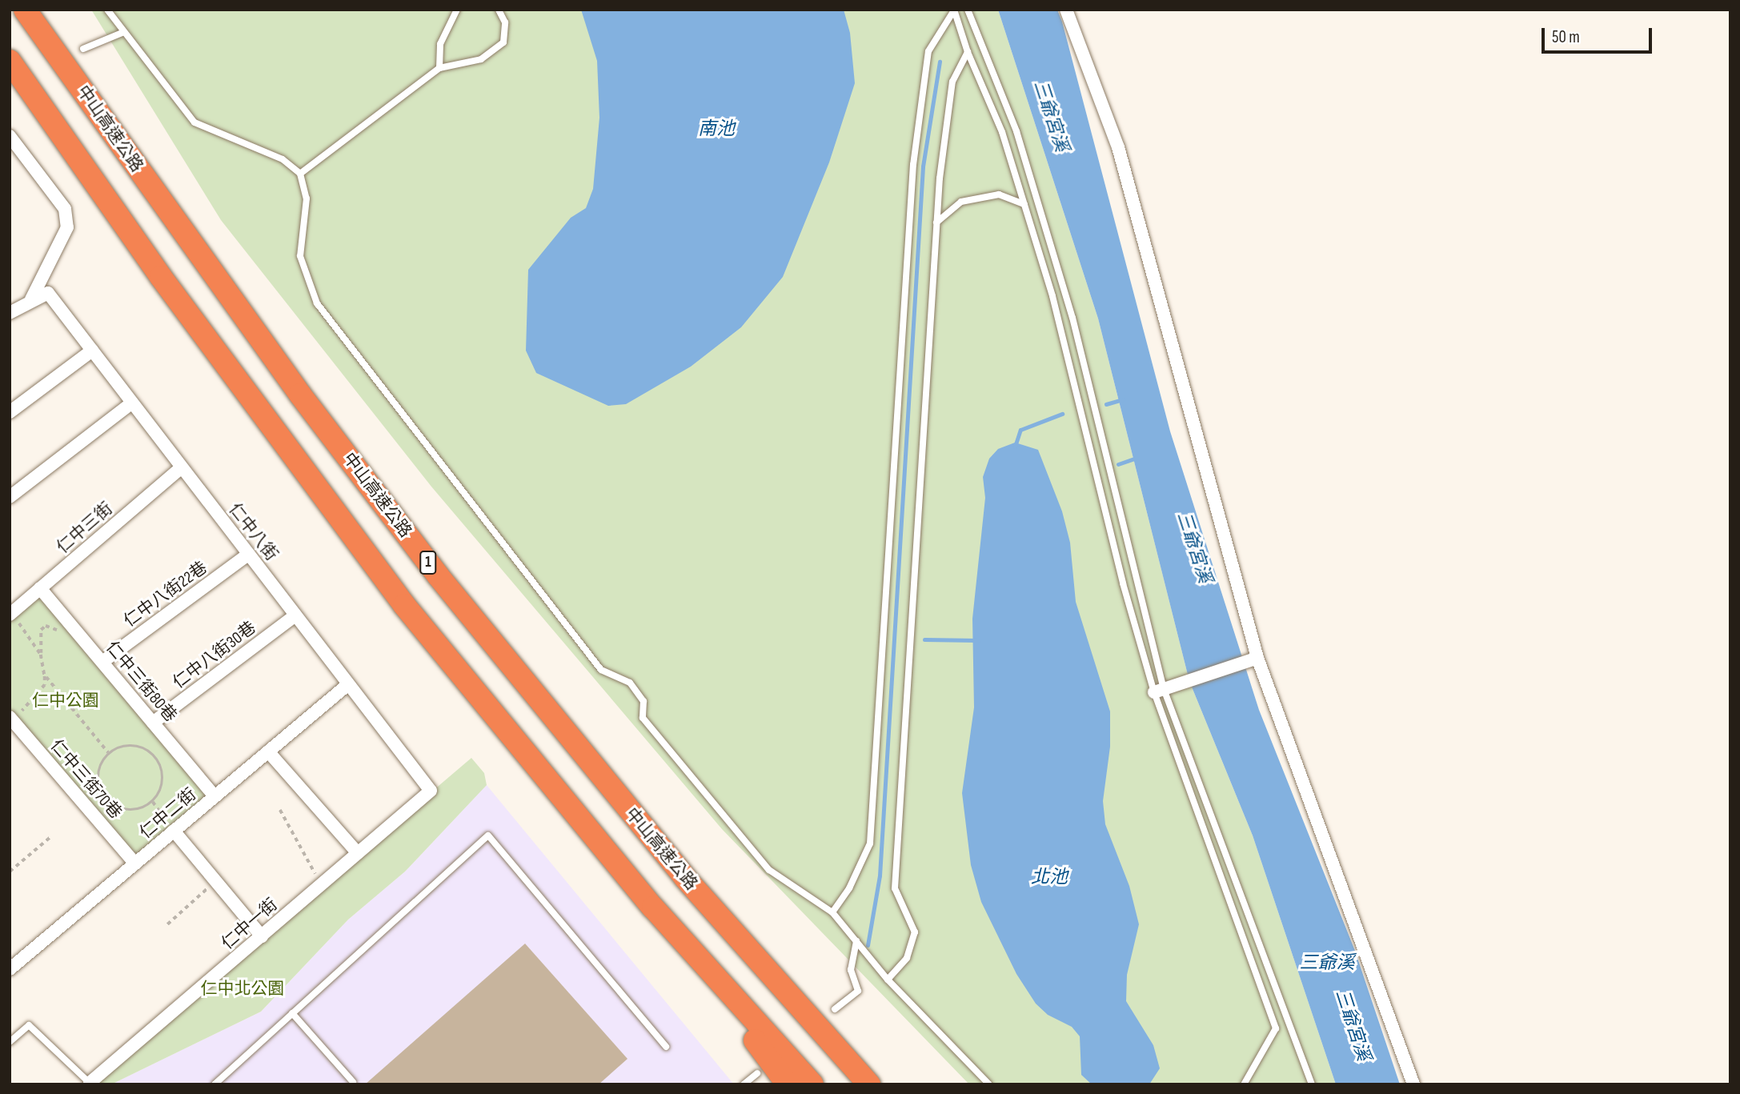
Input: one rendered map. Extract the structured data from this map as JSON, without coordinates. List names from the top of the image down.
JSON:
{
  "streets": {
    "highway": ["中山高速公路", "1"],
    "street": [
      "仁中三街",
      "仁中八街",
      "仁中八街22巷",
      "仁中八街30巷",
      "仁中三街80巷",
      "仁中三街70巷",
      "仁中二街",
      "仁中一街"
    ]
  },
  "crossings": [
    ["仁中三街", "仁中八街"],
    ["仁中三街", "仁中三街80巷"],
    ["仁中八街", "仁中八街22巷"],
    ["仁中八街", "仁中八街30巷"],
    ["仁中八街", "仁中二街"],
    ["仁中八街", "仁中一街"],
    ["仁中八街22巷", "仁中三街80巷"],
    ["仁中八街30巷", "仁中三街80巷"],
    ["仁中三街80巷", "仁中二街"],
    ["仁中三街70巷", "仁中二街"]
  ],
  "water": [
    "三爺宮溪",
    "南池",
    "北池",
    "三爺溪"
  ],
  "parks": ["仁中公園", "仁中北公園"],
  "scale_bar": "50 m"
}
